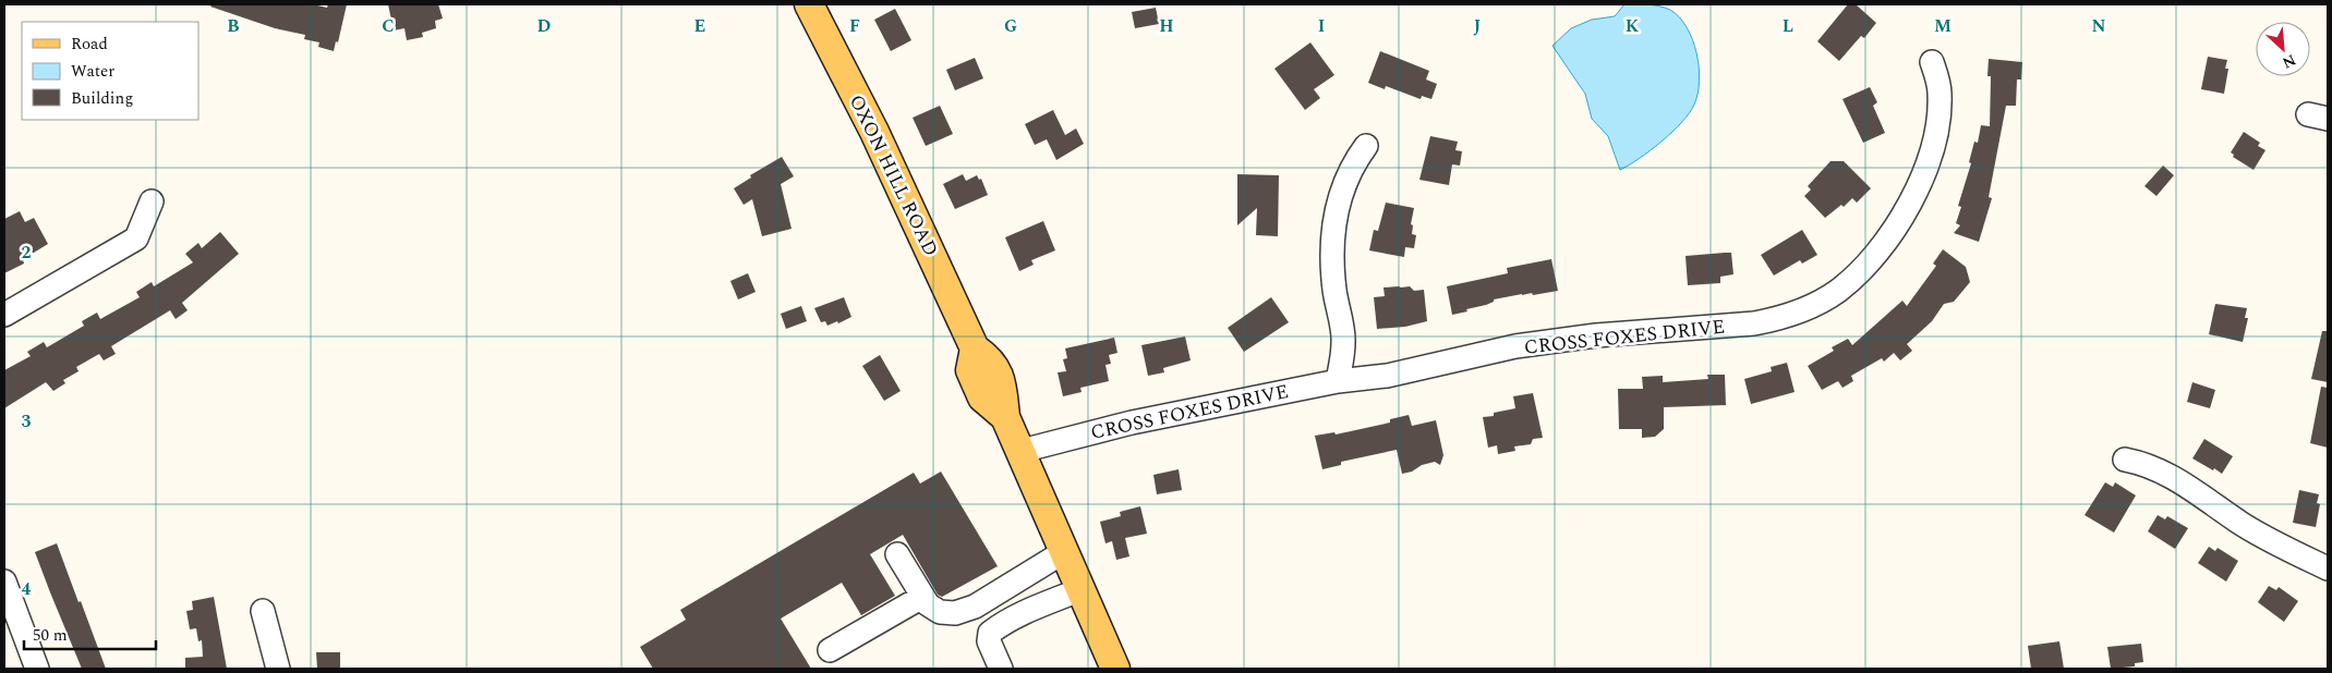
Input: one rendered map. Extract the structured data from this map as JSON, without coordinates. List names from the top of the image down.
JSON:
{
  "streets": {
    "main road": ["OXON HILL ROAD"],
    "street": ["CROSS FOXES DRIVE"]
  },
  "crossings": [
    ["OXON HILL ROAD", "CROSS FOXES DRIVE"]
  ],
  "legend": ["Road", "Water", "Building"],
  "scale_bar": "50 m",
  "north": "bottom right",
  "grid": {
    "columns": [
      "B",
      "C",
      "D",
      "E",
      "F",
      "G",
      "H",
      "I",
      "J",
      "K",
      "L",
      "M",
      "N"
    ],
    "rows": ["2", "3", "4"]
  }
}
